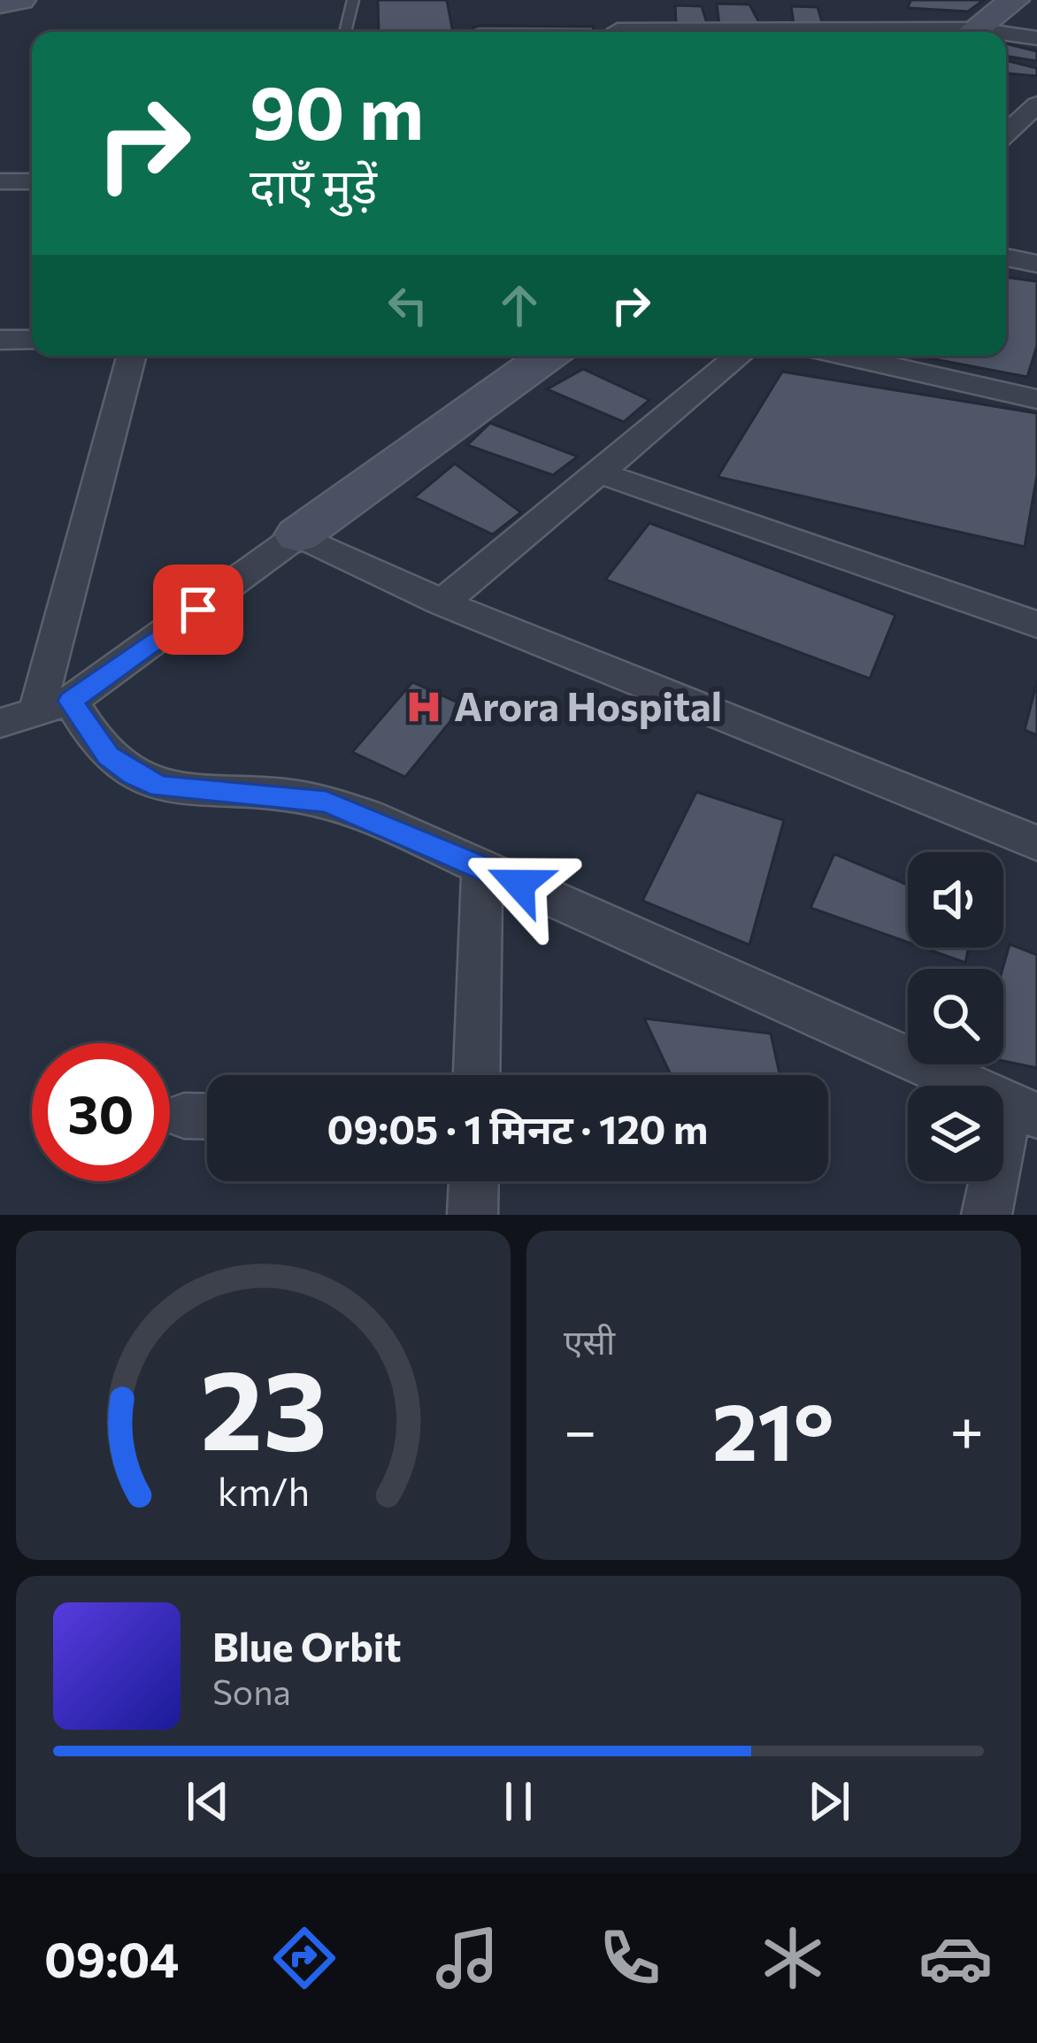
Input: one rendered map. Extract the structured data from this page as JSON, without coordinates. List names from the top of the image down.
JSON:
{
  "places": {
    "hospital": ["Arora Hospital"]
  },
  "page": {
    "turn": ["90 m", "दाएँ मुड़ें"],
    "limit": "30",
    "trip": "09:05 · 1 मिनट · 120 m",
    "tile": "एसी",
    "heat": ["−", "21°", "+"],
    "song": ["Blue Orbit", "Sona"],
    "tabs": "09:04",
    "gauge": ["23", "km/h"]
  }
}
